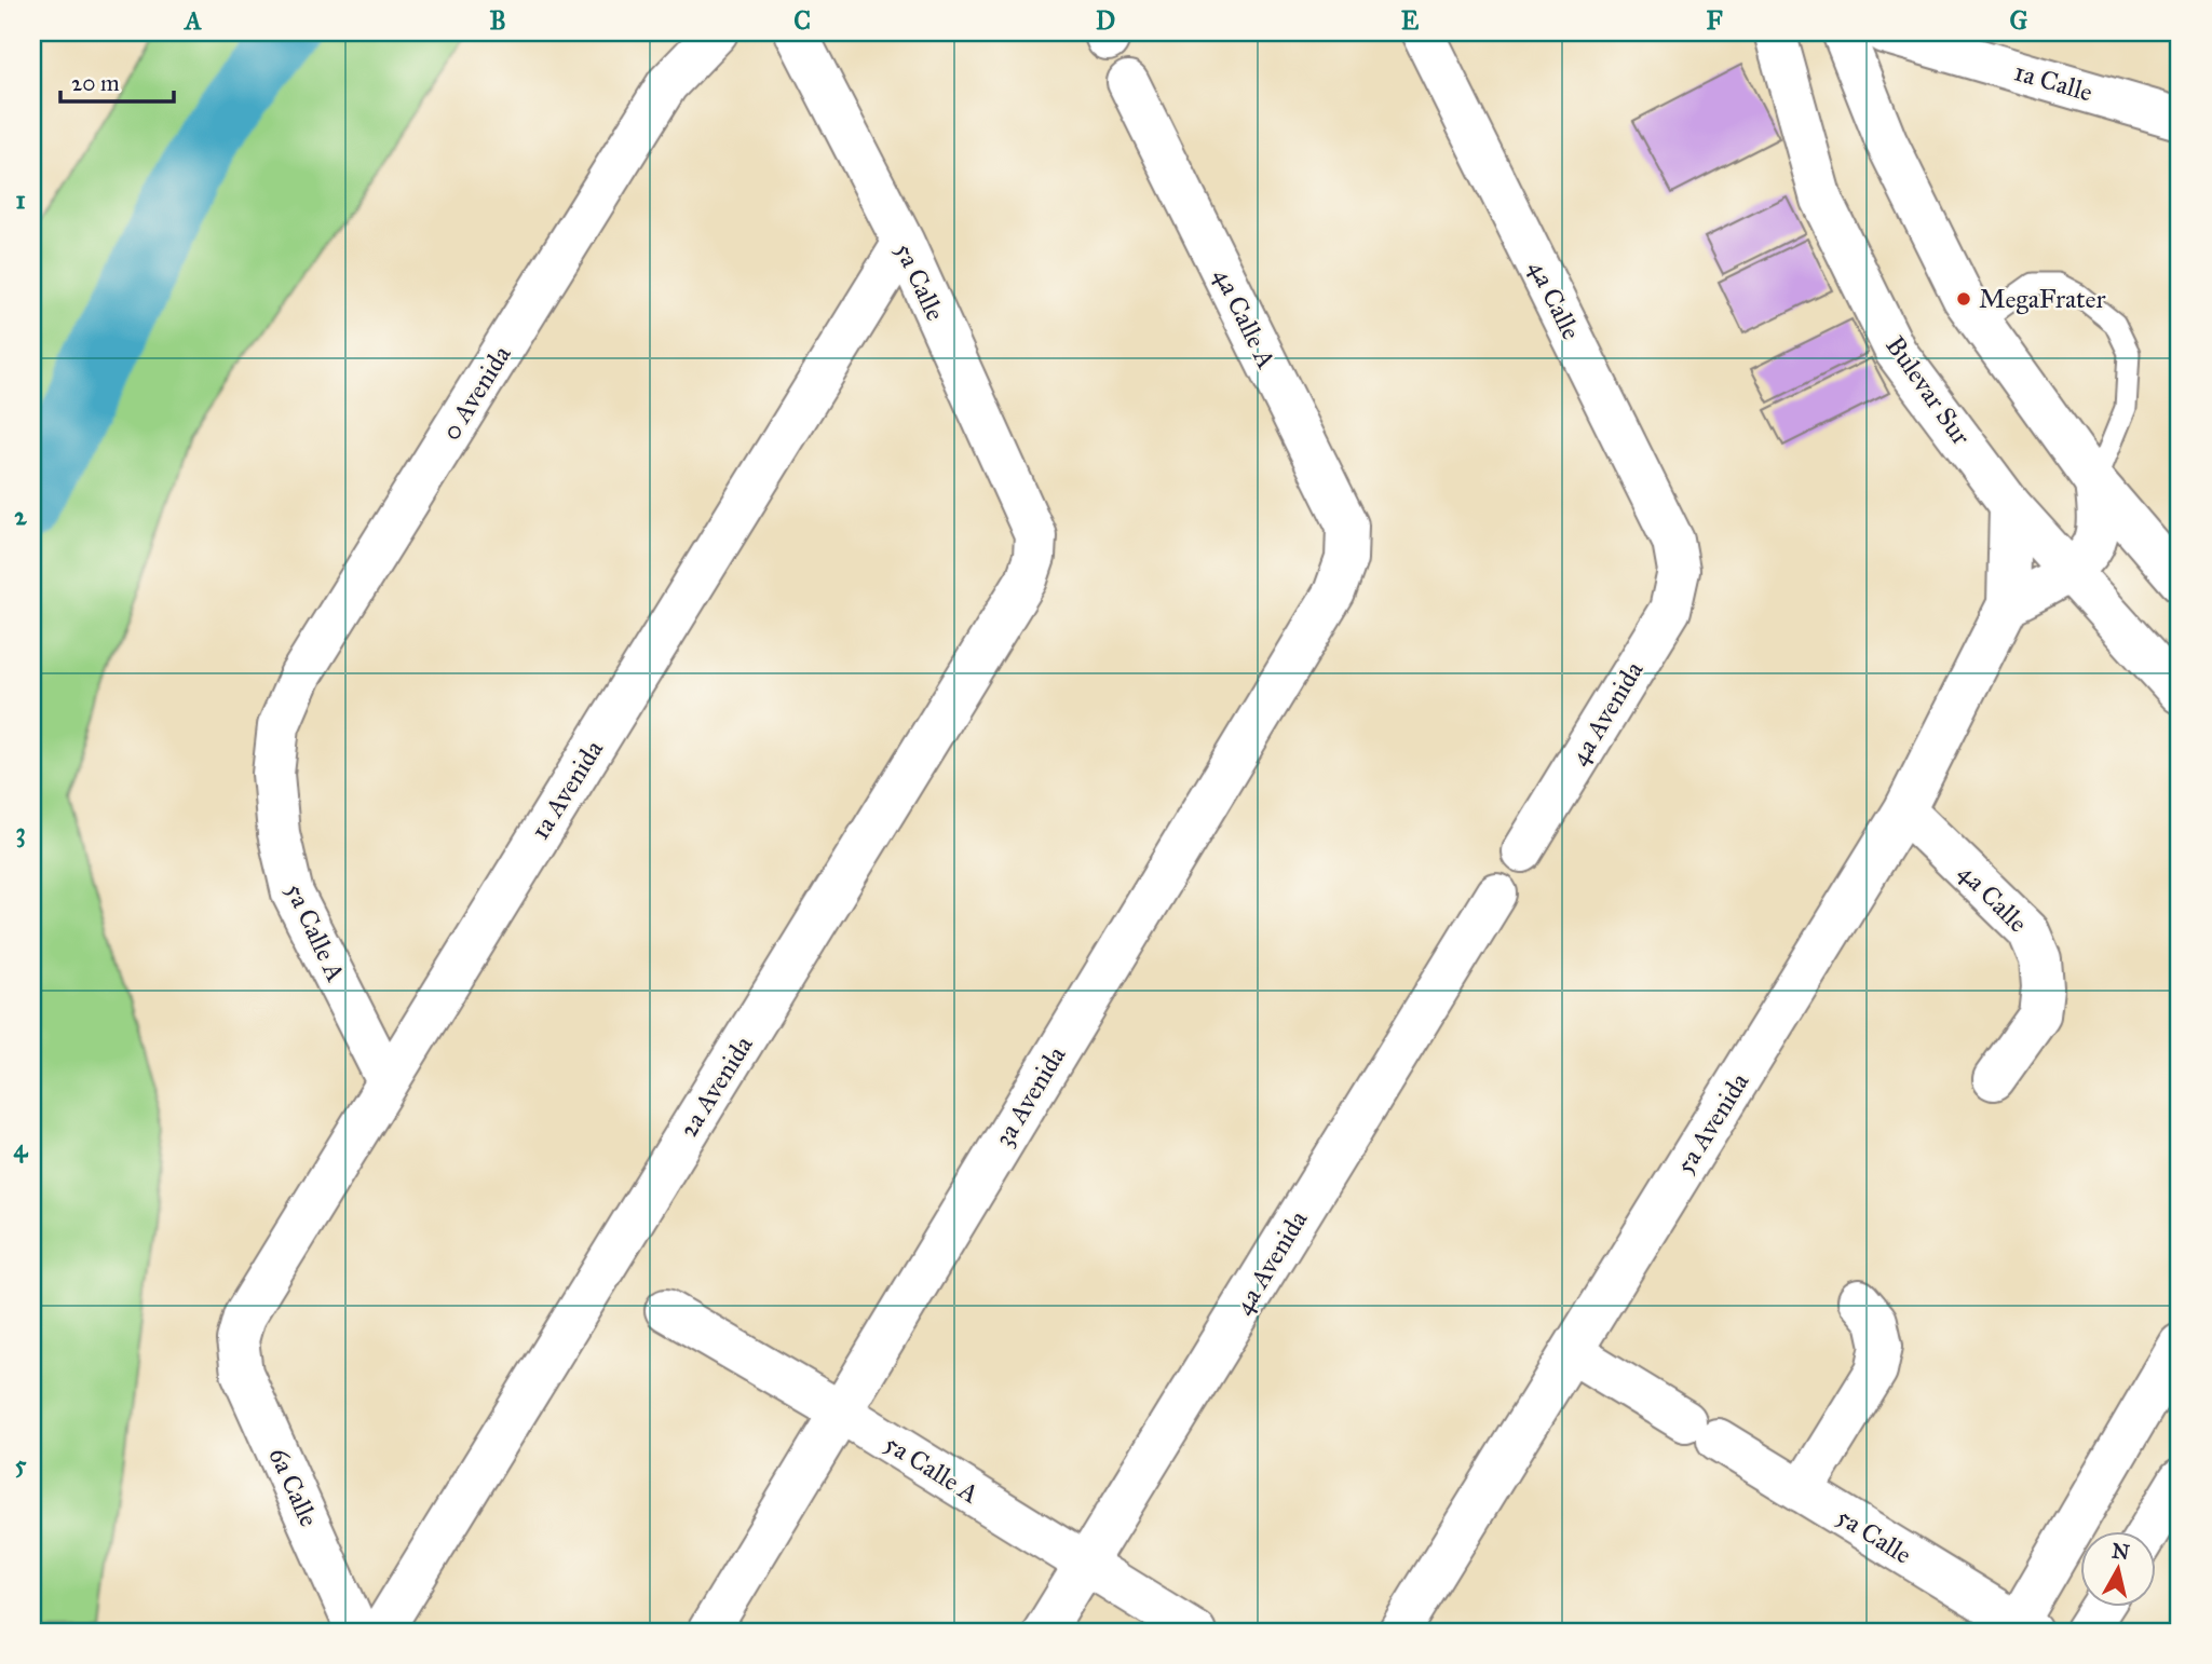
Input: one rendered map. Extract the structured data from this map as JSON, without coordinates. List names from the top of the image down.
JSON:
{
  "streets": {
    "street": [
      "1a Calle",
      "5a Calle",
      "4a Calle",
      "4a Calle A",
      "Bulevar Sur",
      "0 Avenida",
      "4a Avenida",
      "1a Avenida",
      "5a Calle A",
      "2a Avenida",
      "3a Avenida",
      "5a Avenida",
      "6a Calle"
    ]
  },
  "crossings": [
    ["5a Calle", "1a Avenida"],
    ["5a Calle", "2a Avenida"],
    ["5a Calle", "5a Avenida"],
    ["4a Calle", "4a Avenida"],
    ["4a Calle", "5a Avenida"],
    ["4a Calle A", "3a Avenida"],
    ["Bulevar Sur", "5a Avenida"],
    ["0 Avenida", "5a Calle A"],
    ["4a Avenida", "5a Calle A"],
    ["1a Avenida", "5a Calle A"],
    ["1a Avenida", "6a Calle"],
    ["5a Calle A", "3a Avenida"]
  ],
  "places": ["MegaFrater"],
  "scale_bar": "20 m",
  "north": "top",
  "grid": {
    "columns": [
      "A",
      "B",
      "C",
      "D",
      "E",
      "F",
      "G"
    ],
    "rows": [
      "1",
      "2",
      "3",
      "4",
      "5"
    ]
  }
}
